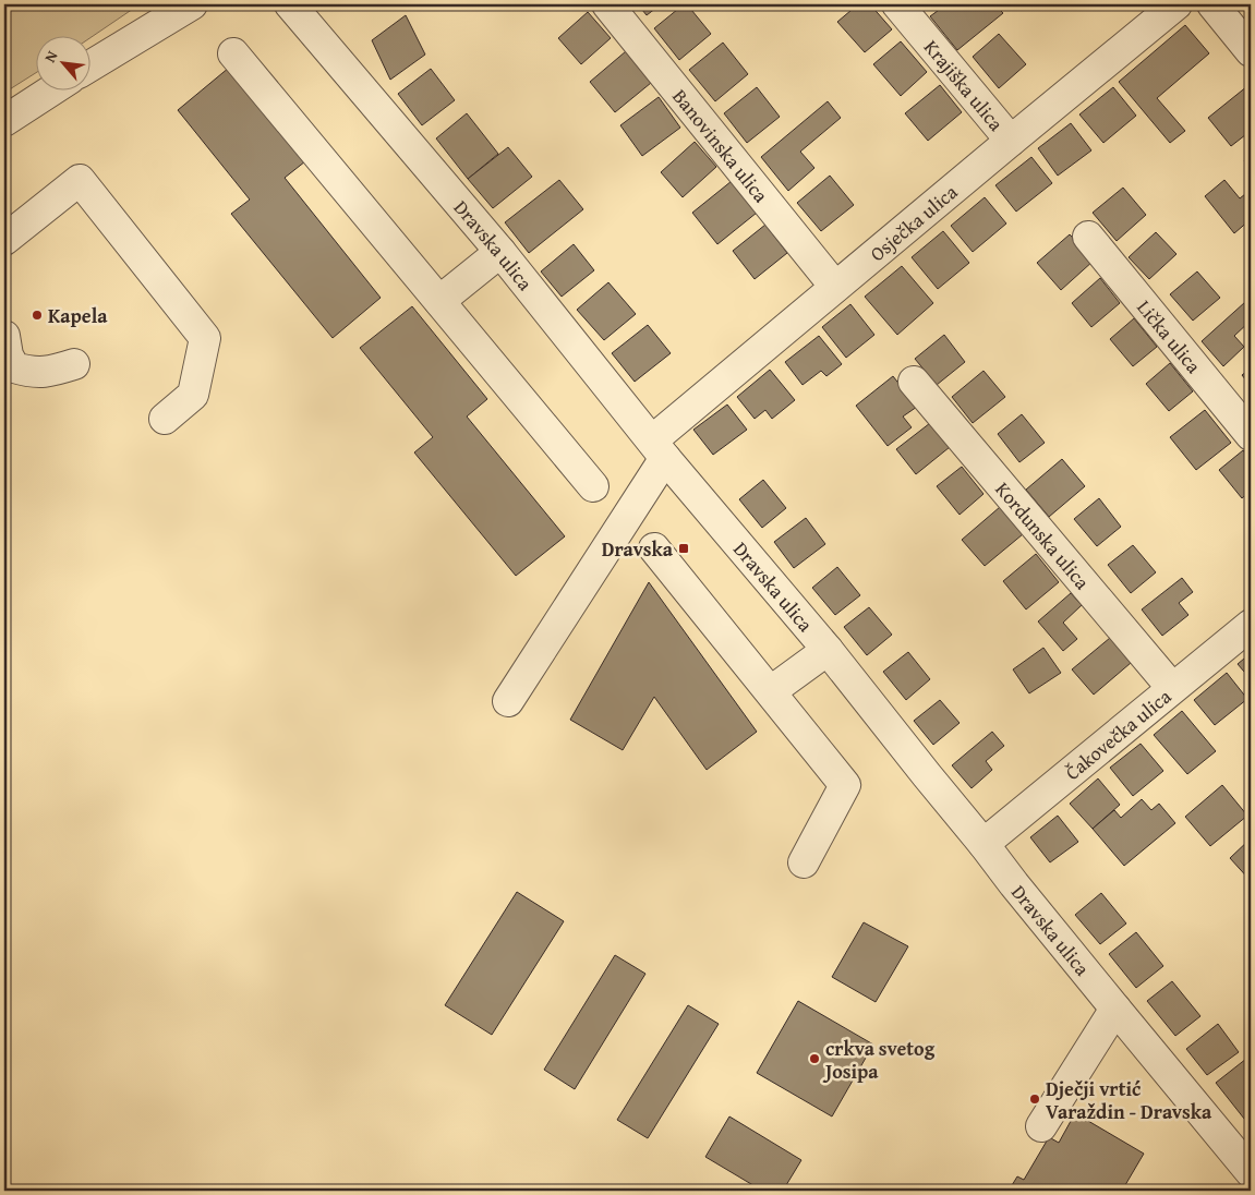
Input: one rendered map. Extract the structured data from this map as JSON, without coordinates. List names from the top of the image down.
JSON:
{
  "streets": {
    "street": [
      "Krajiška ulica",
      "Banovinska ulica",
      "Osječka ulica",
      "Dravska ulica",
      "Lička ulica",
      "Kordunska ulica",
      "Čakovečka ulica"
    ]
  },
  "crossings": [
    ["Krajiška ulica", "Osječka ulica"],
    ["Banovinska ulica", "Osječka ulica"],
    ["Osječka ulica", "Dravska ulica"],
    ["Dravska ulica", "Čakovečka ulica"],
    ["Kordunska ulica", "Čakovečka ulica"]
  ],
  "places": {
    "other": ["Kapela", "crkva svetog Josipa", "Dječji vrtić Varaždin - Dravska"],
    "transit": ["Dravska"]
  },
  "north": "top left"
}
